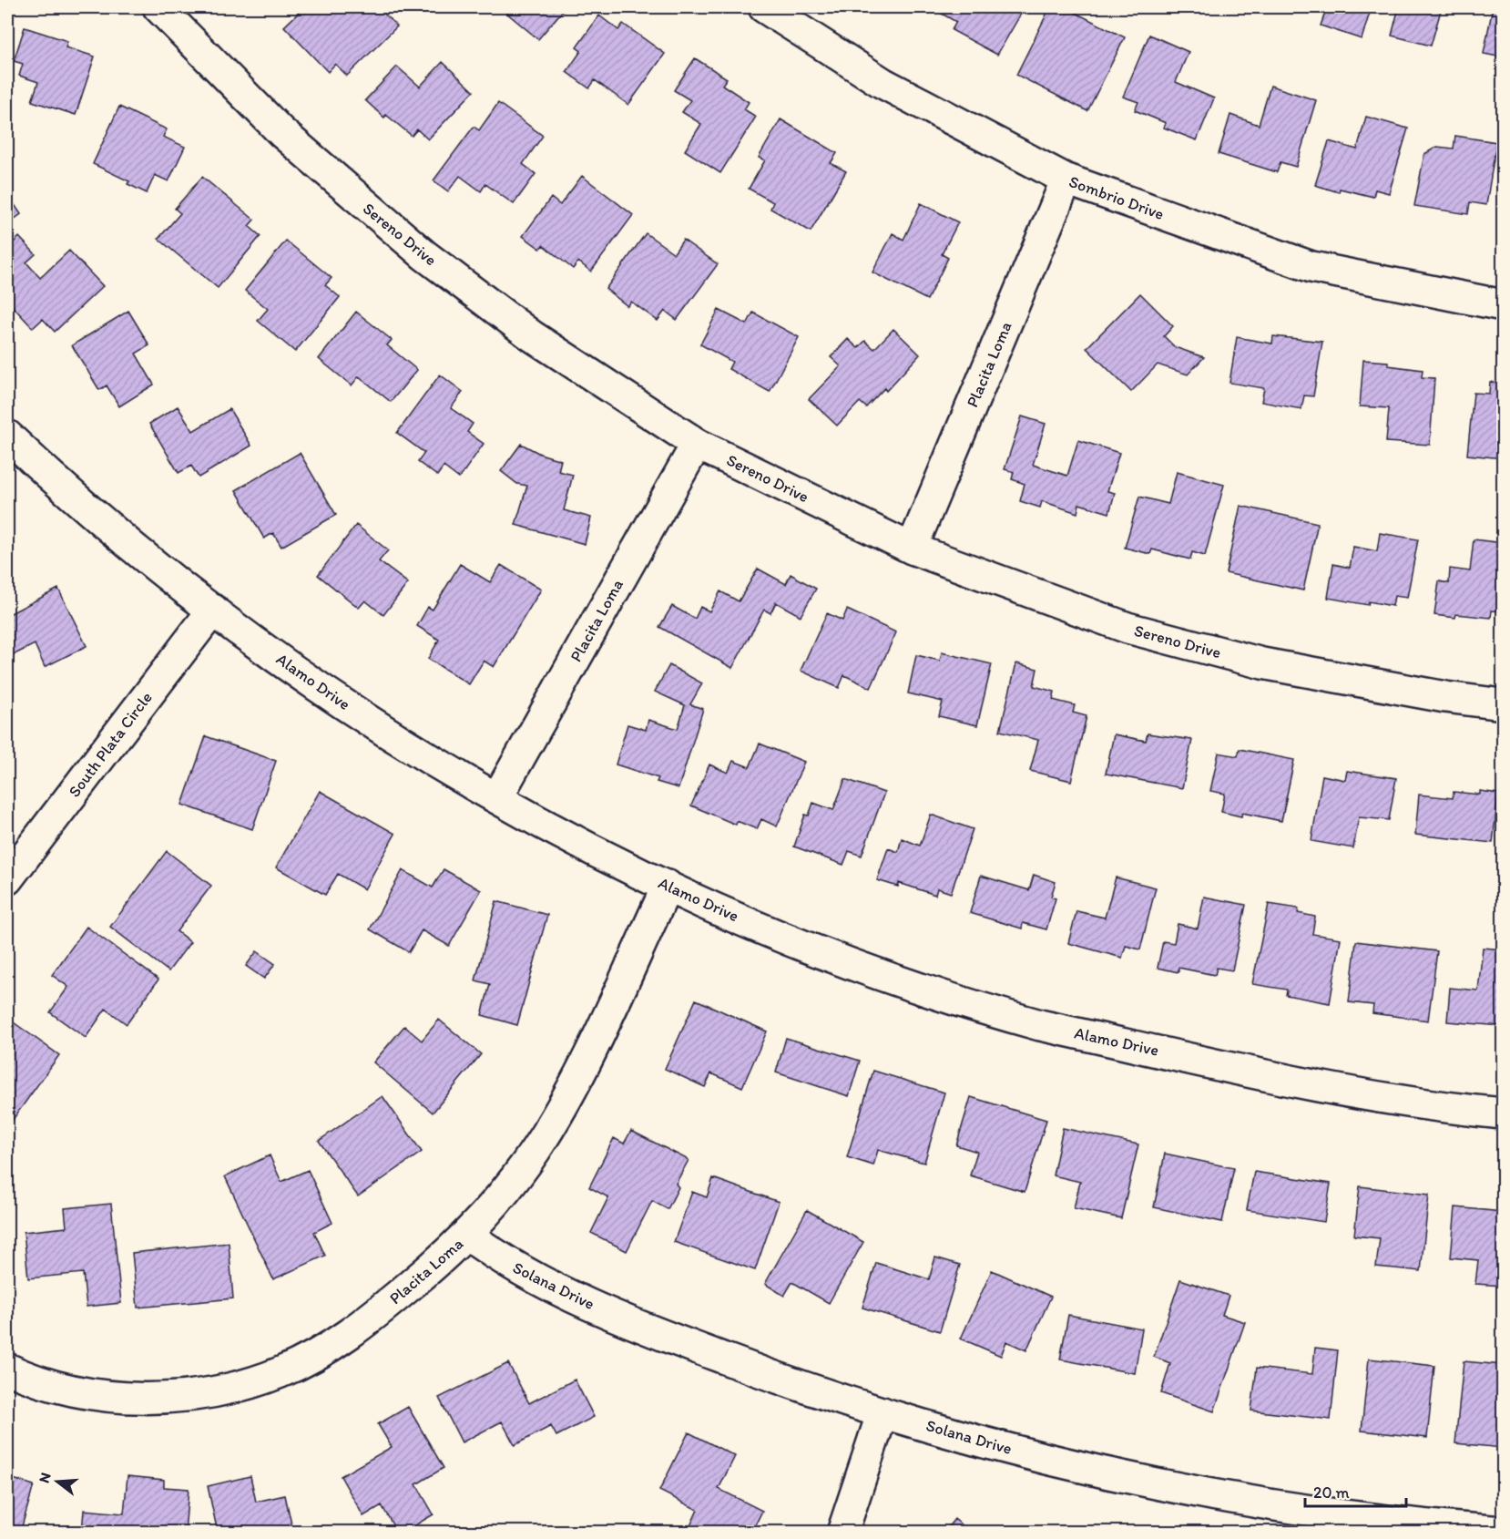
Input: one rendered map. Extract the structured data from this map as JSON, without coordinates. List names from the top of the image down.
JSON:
{
  "streets": {
    "street": [
      "Sombrio Drive",
      "Sereno Drive",
      "Placita Loma",
      "Alamo Drive",
      "South Plata Circle",
      "Solana Drive"
    ]
  },
  "crossings": [
    ["Sombrio Drive", "Placita Loma"],
    ["Sereno Drive", "Placita Loma"],
    ["Placita Loma", "Alamo Drive"],
    ["Placita Loma", "Solana Drive"],
    ["Alamo Drive", "South Plata Circle"]
  ],
  "scale_bar": "20 m",
  "north": "left"
}
